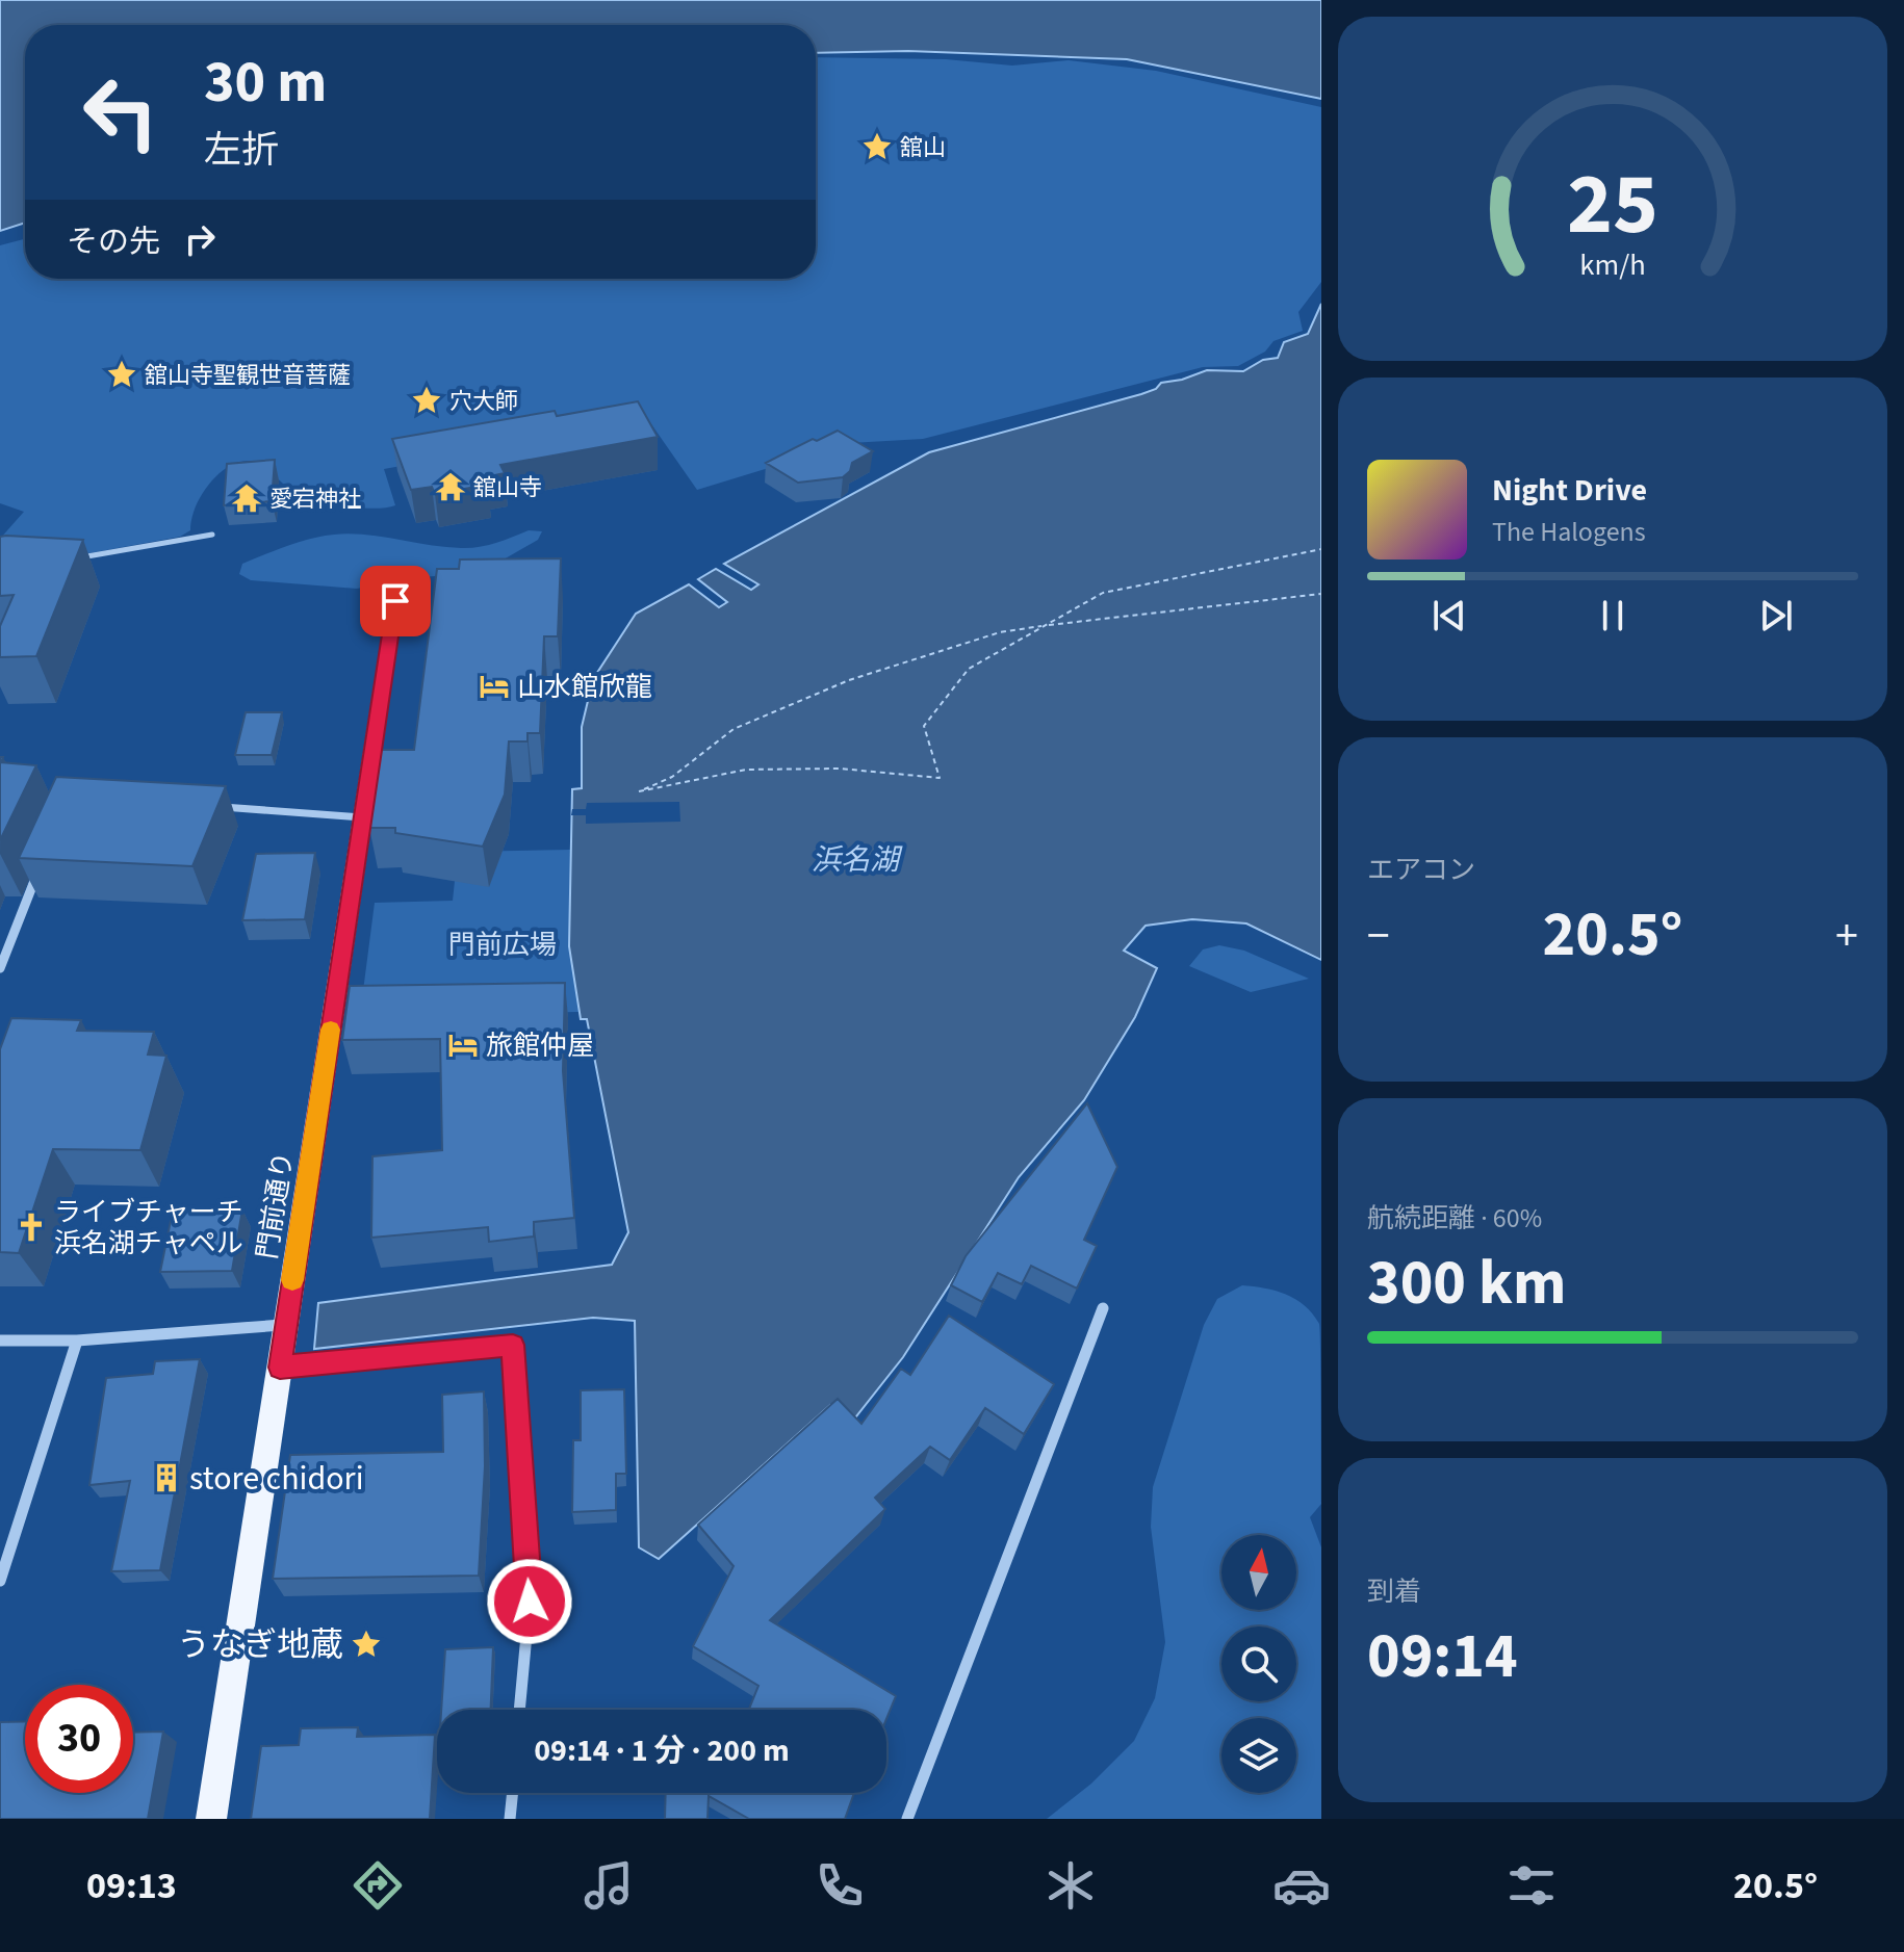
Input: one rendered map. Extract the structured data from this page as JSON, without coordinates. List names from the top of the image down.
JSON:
{
  "streets": {
    "main road": ["門前通り"]
  },
  "water": ["浜名湖"],
  "parks": ["門前広場"],
  "places": {
    "place": [
      "舘山",
      "舘山寺聖観世音菩薩",
      "穴大師",
      "うなぎ地蔵"
    ],
    "temple": ["舘山寺", "愛宕神社"],
    "hotel": ["山水館欣龍", "旅館仲屋"],
    "church": ["ライブチャーチ 浜名湖チャペル"],
    "building": ["store chidori"]
  },
  "north": "top",
  "page": {
    "turn": ["30 m", "左折"],
    "then": "その先",
    "song": ["Night Drive", "The Halogens"],
    "tile": [
      "エアコン",
      ["航続距離 · 60%", "300 km"],
      ["到着", "09:14"]
    ],
    "heat": ["−", "20.5°", "+"],
    "limit": "30",
    "trip": "09:14 · 1 分 · 200 m",
    "tabs": ["09:13", "20.5°"],
    "gauge": ["25", "km/h"]
  }
}
